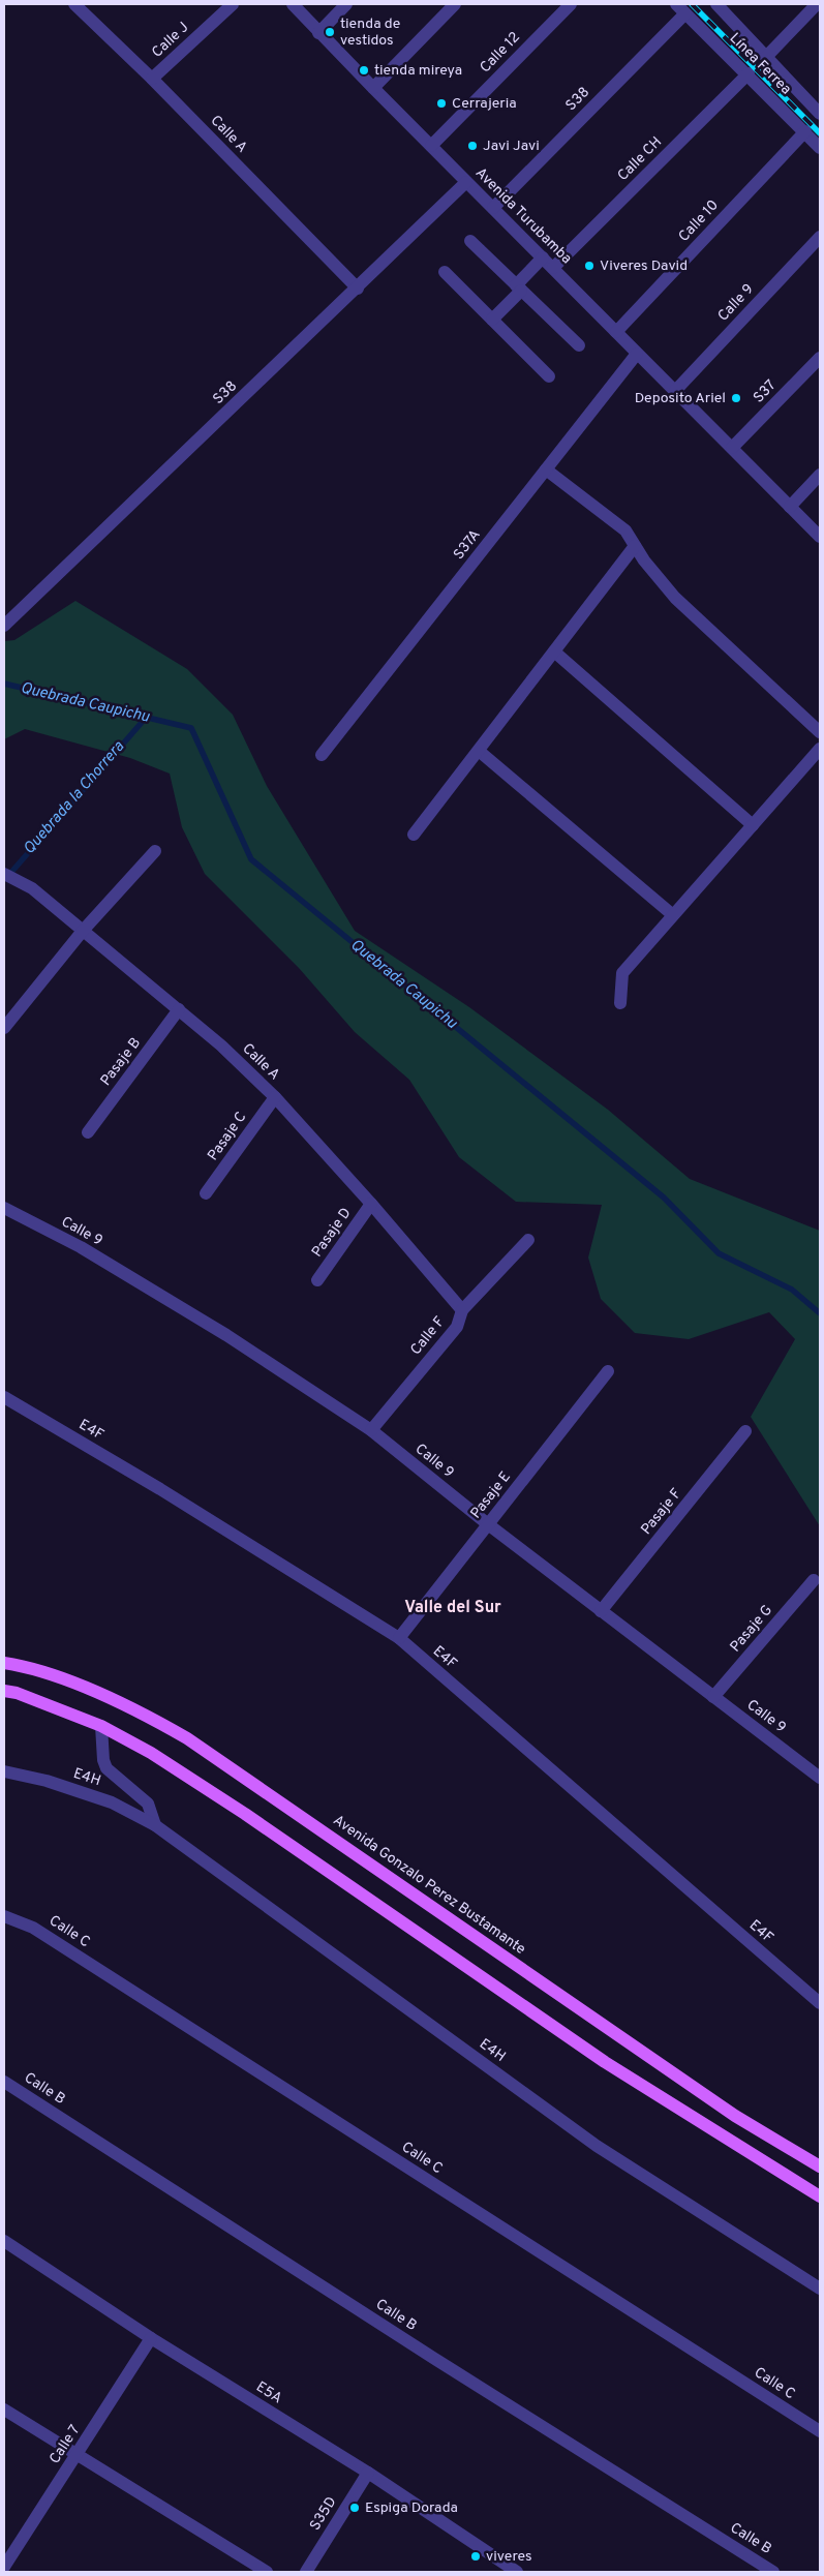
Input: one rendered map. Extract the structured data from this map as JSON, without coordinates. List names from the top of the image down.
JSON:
{
  "streets": {
    "main road": ["Avenida Gonzalo Perez Bustamante"],
    "street": [
      "Calle J",
      "Calle 12",
      "Línea Ferrea",
      "S38",
      "Calle A",
      "Calle CH",
      "Avenida Turubamba",
      "Calle 10",
      "Calle 9",
      "S37",
      "S37A",
      "Pasaje B",
      "Pasaje C",
      "Pasaje D",
      "Calle F",
      "E4F",
      "Pasaje E",
      "Pasaje F",
      "Pasaje G",
      "E4H",
      "Calle C",
      "Calle B",
      "E5A",
      "Calle 7",
      "S35D"
    ]
  },
  "crossings": [
    ["Calle J", "Calle A"],
    ["Calle 12", "Avenida Turubamba"],
    ["Línea Ferrea", "S38"],
    ["Línea Ferrea", "Calle CH"],
    ["Línea Ferrea", "Calle 10"],
    ["S38", "Calle A"],
    ["S38", "Avenida Turubamba"],
    ["Calle A", "Pasaje B"],
    ["Calle A", "Pasaje C"],
    ["Calle A", "Pasaje D"],
    ["Calle A", "Calle F"],
    ["Calle CH", "Avenida Turubamba"],
    ["Avenida Turubamba", "Calle 10"],
    ["Avenida Turubamba", "Calle 9"],
    ["Avenida Turubamba", "S37"],
    ["Avenida Turubamba", "S37A"],
    ["Calle 9", "Calle F"],
    ["Calle 9", "Pasaje E"],
    ["Calle 9", "Pasaje F"],
    ["Calle 9", "Pasaje G"],
    ["E4F", "Pasaje E"],
    ["E5A", "Calle 7"],
    ["E5A", "S35D"]
  ],
  "districts": ["Valle del Sur"],
  "water": ["Quebrada Caupichu", "Quebrada la Chorrera"],
  "places": [
    "tienda de vestidos",
    "tienda mireya",
    "Cerrajeria",
    "Javi Javi",
    "Viveres David",
    "Deposito Ariel",
    "Espiga Dorada",
    "viveres"
  ]
}
